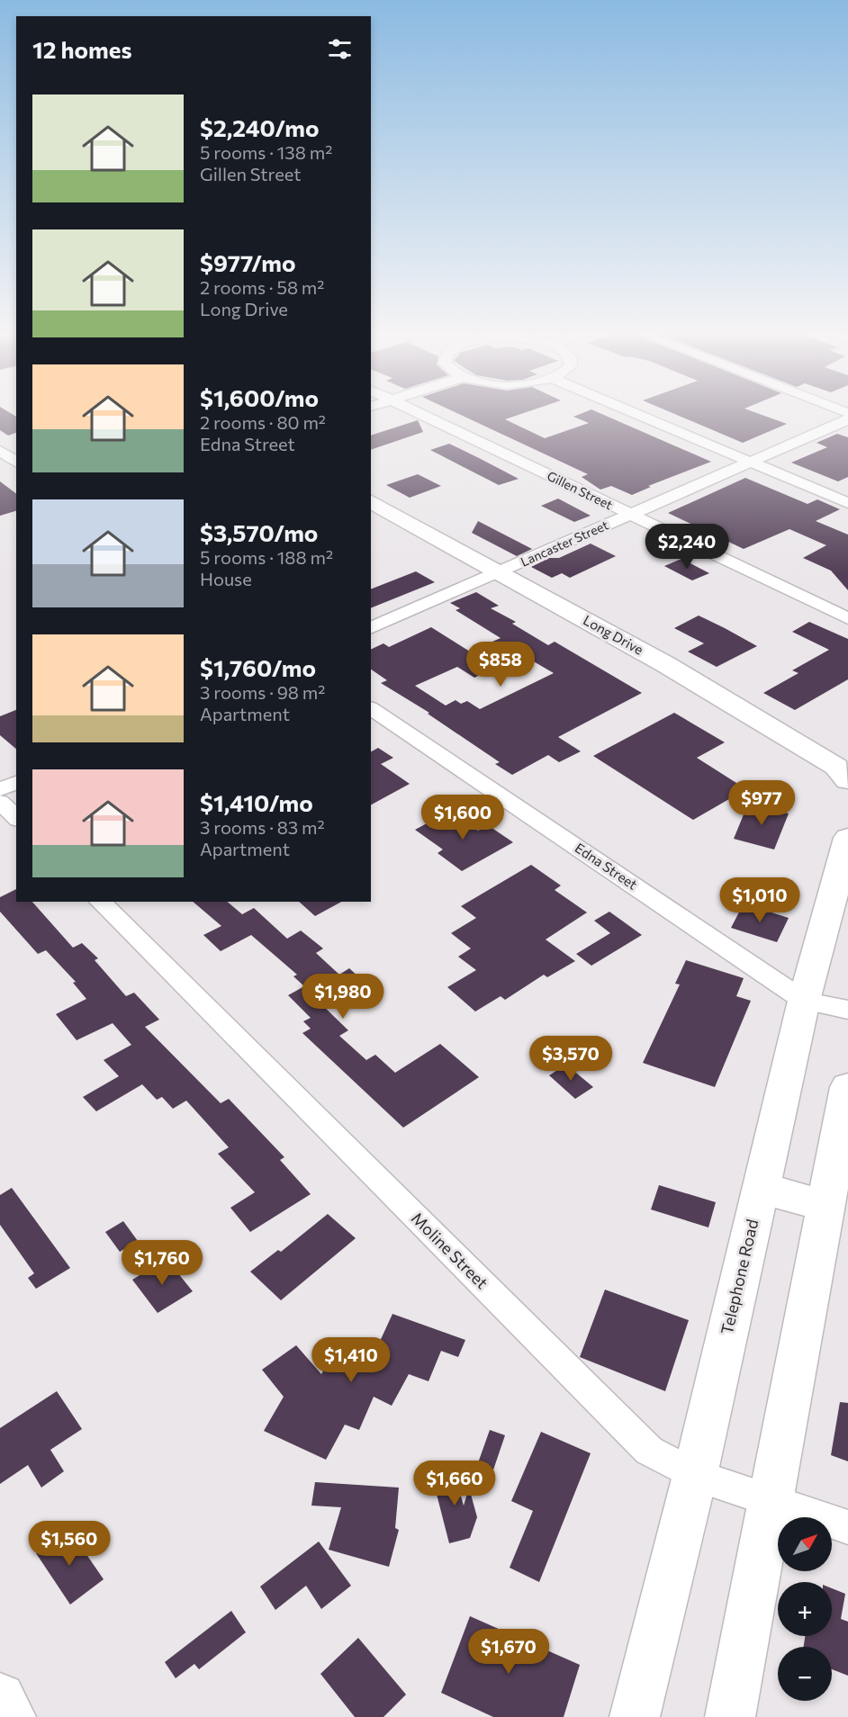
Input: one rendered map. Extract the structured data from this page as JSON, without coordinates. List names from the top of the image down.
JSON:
{
  "streets": {
    "main road": ["Long Drive", "Telephone Road"],
    "street": [
      "Gillen Street",
      "Lancaster Street",
      "Edna Street",
      "Moline Street"
    ]
  },
  "crossings": [
    ["Gillen Street", "Lancaster Street"],
    ["Lancaster Street", "Long Drive"],
    ["Edna Street", "Telephone Road"],
    ["Moline Street", "Telephone Road"]
  ],
  "north": "top right",
  "page": {
    "heading": "12 homes",
    "list": [
      {
        "name": "$2,240/mo",
        "note": "5 rooms · 138 m² · Gillen Street"
      },
      {
        "name": "$977/mo",
        "note": "2 rooms · 58 m² · Long Drive"
      },
      {
        "name": "$1,600/mo",
        "note": "2 rooms · 80 m² · Edna Street"
      },
      {
        "name": "$3,570/mo",
        "note": "5 rooms · 188 m² · House"
      },
      {
        "name": "$1,760/mo",
        "note": "3 rooms · 98 m² · Apartment"
      },
      {
        "name": "$1,410/mo",
        "note": "3 rooms · 83 m² · Apartment"
      }
    ],
    "price": [
      "$2,240",
      "$858",
      "$977",
      "$1,600",
      "$1,010",
      "$1,980",
      "$3,570",
      "$1,760",
      "$1,410",
      "$1,660",
      "$1,560",
      "$1,670"
    ],
    "map_buttons": ["+", "−"]
  }
}
